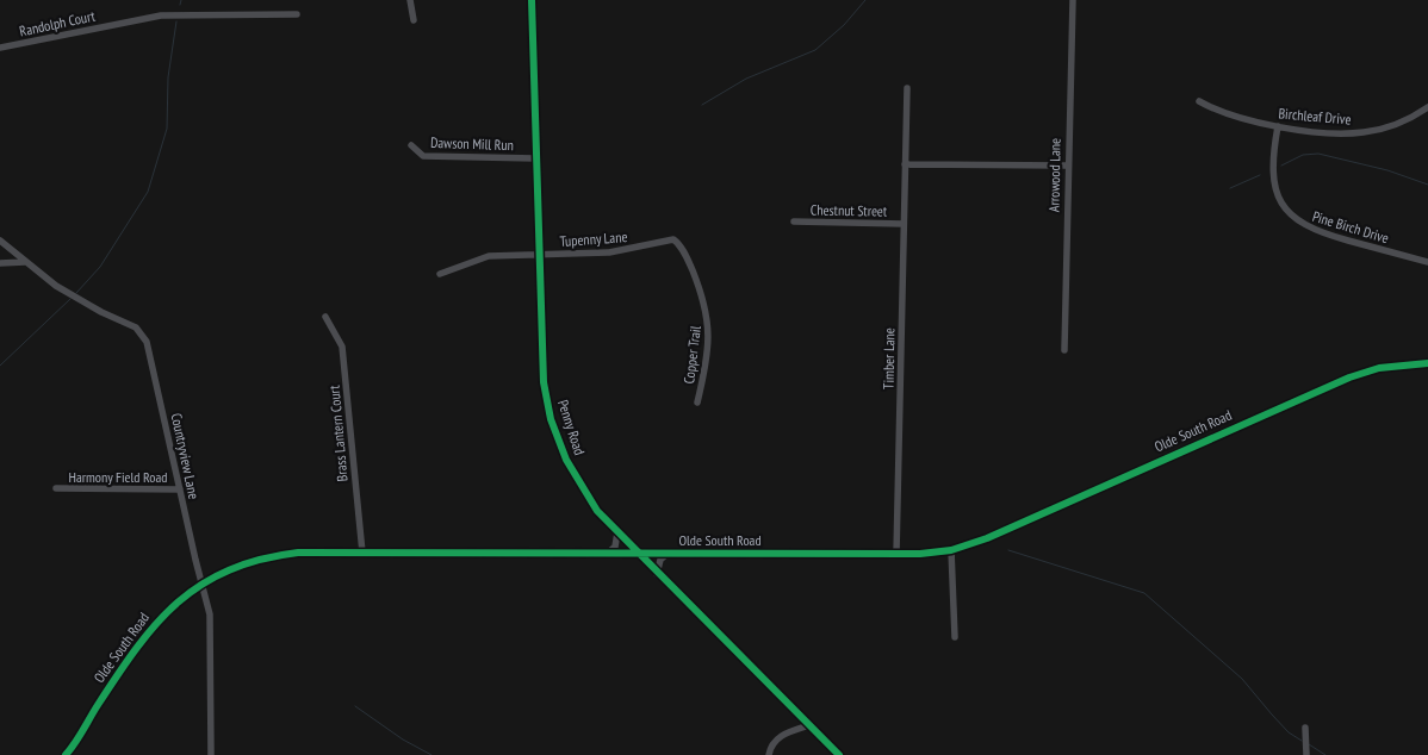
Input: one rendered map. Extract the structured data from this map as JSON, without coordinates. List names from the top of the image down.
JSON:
{
  "streets": {
    "street": [
      "Randolph Court",
      "Birchleaf Drive",
      "Dawson Mill Run",
      "Arrowood Lane",
      "Chestnut Street",
      "Pine Birch Drive",
      "Tupenny Lane",
      "Copper Trail",
      "Timber Lane",
      "Penny Road",
      "Olde South Road",
      "Brass Lantern Court",
      "Countryview Lane",
      "Harmony Field Road"
    ]
  },
  "crossings": [
    ["Birchleaf Drive", "Pine Birch Drive"],
    ["Dawson Mill Run", "Penny Road"],
    ["Chestnut Street", "Timber Lane"],
    ["Tupenny Lane", "Copper Trail"],
    ["Tupenny Lane", "Penny Road"],
    ["Timber Lane", "Olde South Road"],
    ["Penny Road", "Olde South Road"],
    ["Olde South Road", "Brass Lantern Court"],
    ["Olde South Road", "Countryview Lane"],
    ["Countryview Lane", "Harmony Field Road"]
  ]
}
